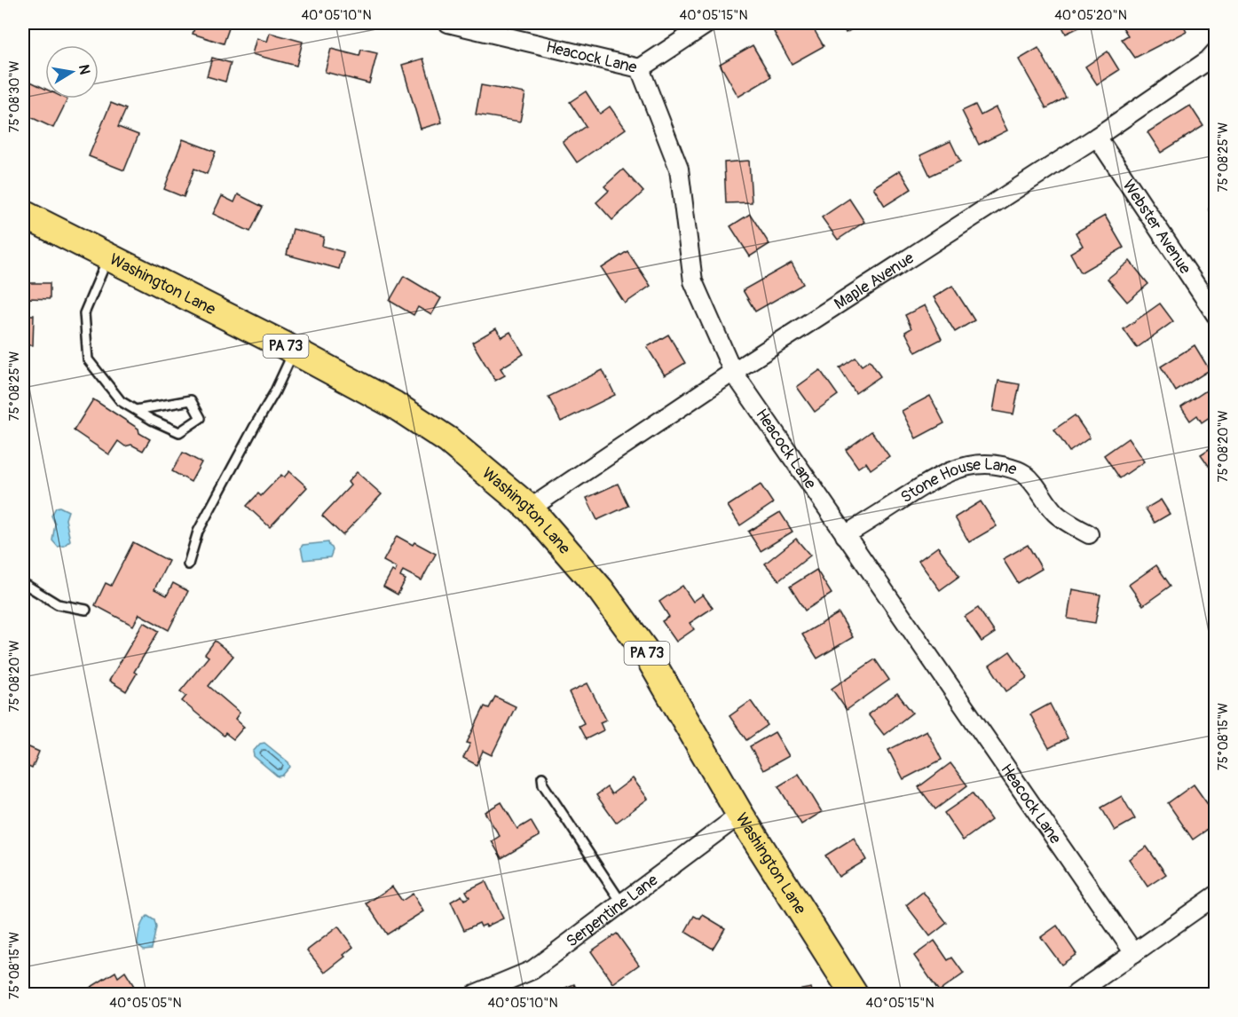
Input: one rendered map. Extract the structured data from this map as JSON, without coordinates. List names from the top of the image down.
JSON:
{
  "streets": {
    "main road": ["Washington Lane", "PA 73"],
    "street": [
      "Heacock Lane",
      "Webster Avenue",
      "Maple Avenue",
      "Stone House Lane",
      "Serpentine Lane"
    ]
  },
  "crossings": [
    ["Heacock Lane", "Maple Avenue"],
    ["Heacock Lane", "Stone House Lane"],
    ["Webster Avenue", "Maple Avenue"],
    ["Maple Avenue", "Washington Lane"],
    ["Washington Lane", "Serpentine Lane"]
  ],
  "north": "right",
  "coordinates": [
    "40°05'10\"N",
    "40°05'15\"N",
    "40°05'20\"N",
    "75°08'30\"W",
    "75°08'25\"W",
    "75°08'20\"W",
    "75°08'15\"W",
    "40°05'05\"N"
  ]
}
